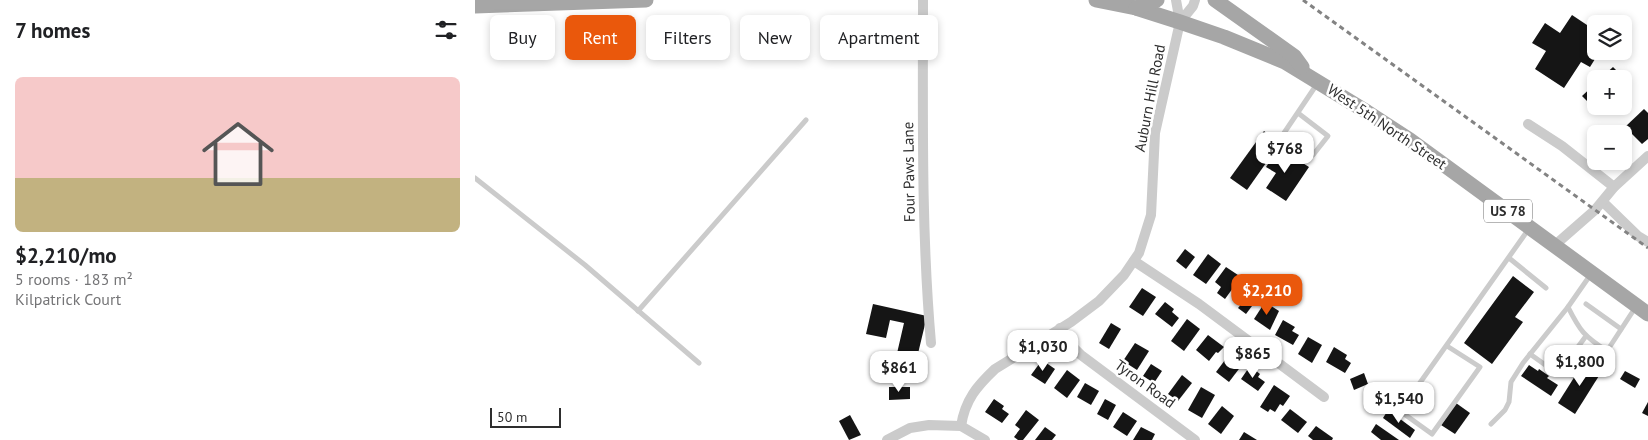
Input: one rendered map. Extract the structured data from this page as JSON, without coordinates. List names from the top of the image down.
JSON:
{
  "streets": {
    "main road": ["West 5th North Street", "US 78"],
    "street": ["Auburn Hill Road", "Four Paws Lane", "Tyron Road"]
  },
  "crossings": [
    ["Auburn Hill Road", "West 5th North Street"],
    ["Auburn Hill Road", "Tyron Road"]
  ],
  "scale_bar": "50 m",
  "page": {
    "heading": "7 homes",
    "map_buttons": ["+", "−"],
    "chip": [
      "Buy",
      "Rent",
      "Filters",
      "New",
      "Apartment"
    ],
    "list": [
      {
        "name": "$2,210/mo",
        "note": "5 rooms · 183 m² · Kilpatrick Court"
      }
    ],
    "price": [
      "$768",
      "$2,210",
      "$1,030",
      "$865",
      "$1,800",
      "$861",
      "$1,540"
    ],
    "scale": "50 m"
  }
}
